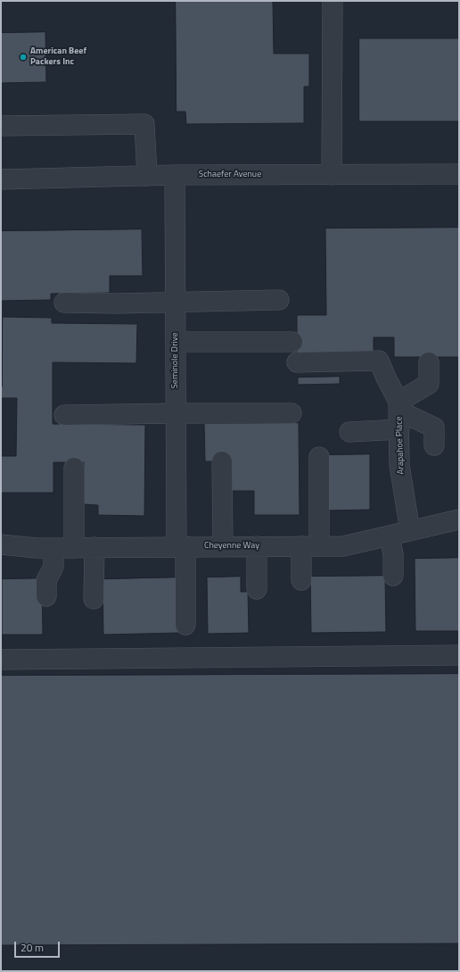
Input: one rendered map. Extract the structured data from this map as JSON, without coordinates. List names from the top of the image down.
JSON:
{
  "streets": {
    "street": [
      "Schaefer Avenue",
      "Seminole Drive",
      "Arapahoe Place",
      "Cheyenne Way"
    ]
  },
  "crossings": [
    ["Schaefer Avenue", "Seminole Drive"],
    ["Seminole Drive", "Cheyenne Way"],
    ["Arapahoe Place", "Cheyenne Way"]
  ],
  "places": ["American Beef Packers Inc"],
  "scale_bar": "20 m"
}
